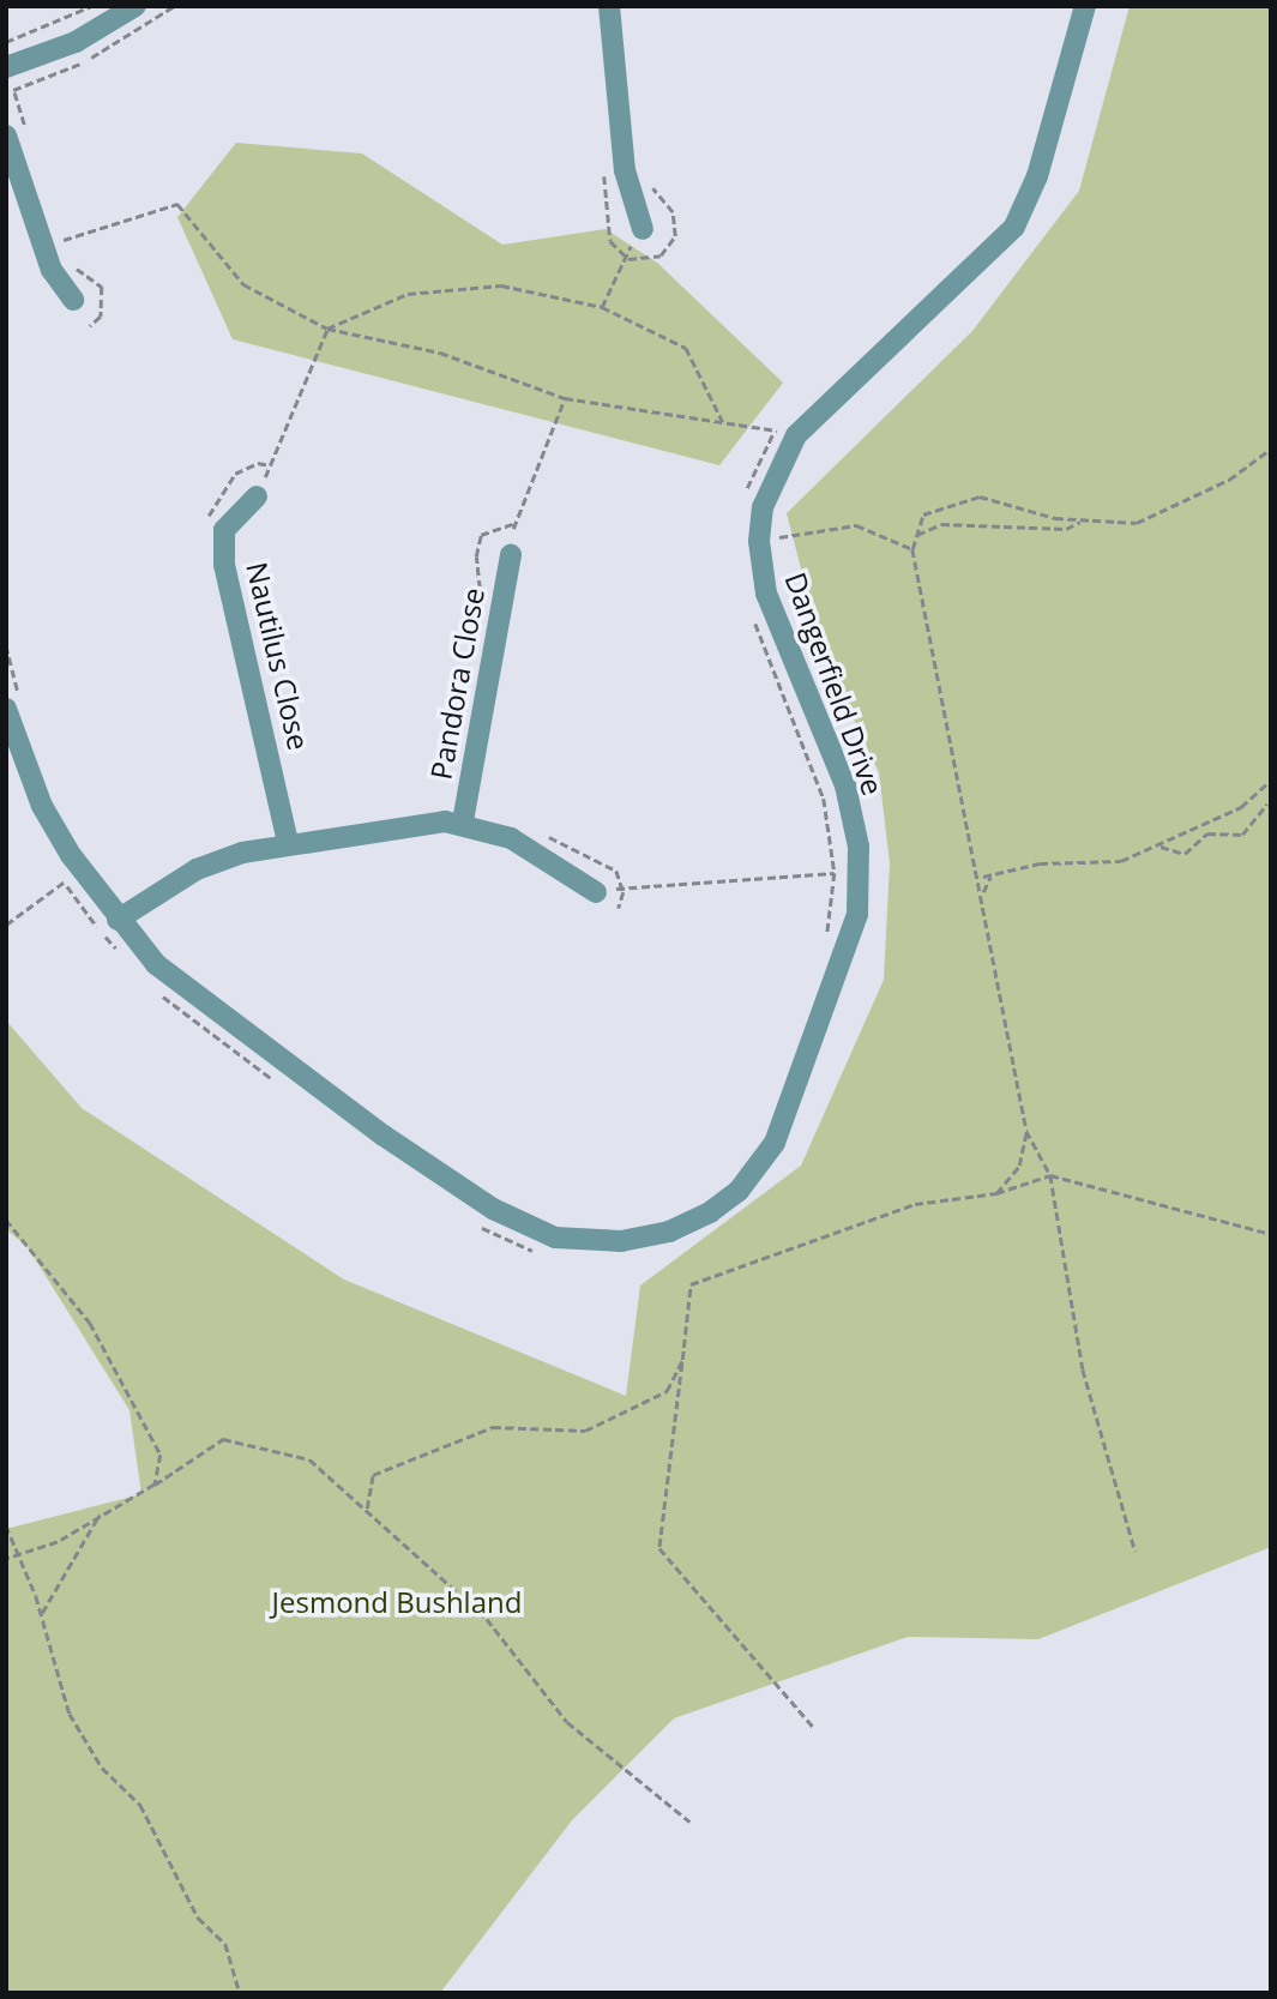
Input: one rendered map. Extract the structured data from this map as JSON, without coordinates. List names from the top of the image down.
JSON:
{
  "streets": {
    "street": ["Nautilus Close", "Pandora Close", "Dangerfield Drive"]
  },
  "parks": ["Jesmond Bushland"]
}
